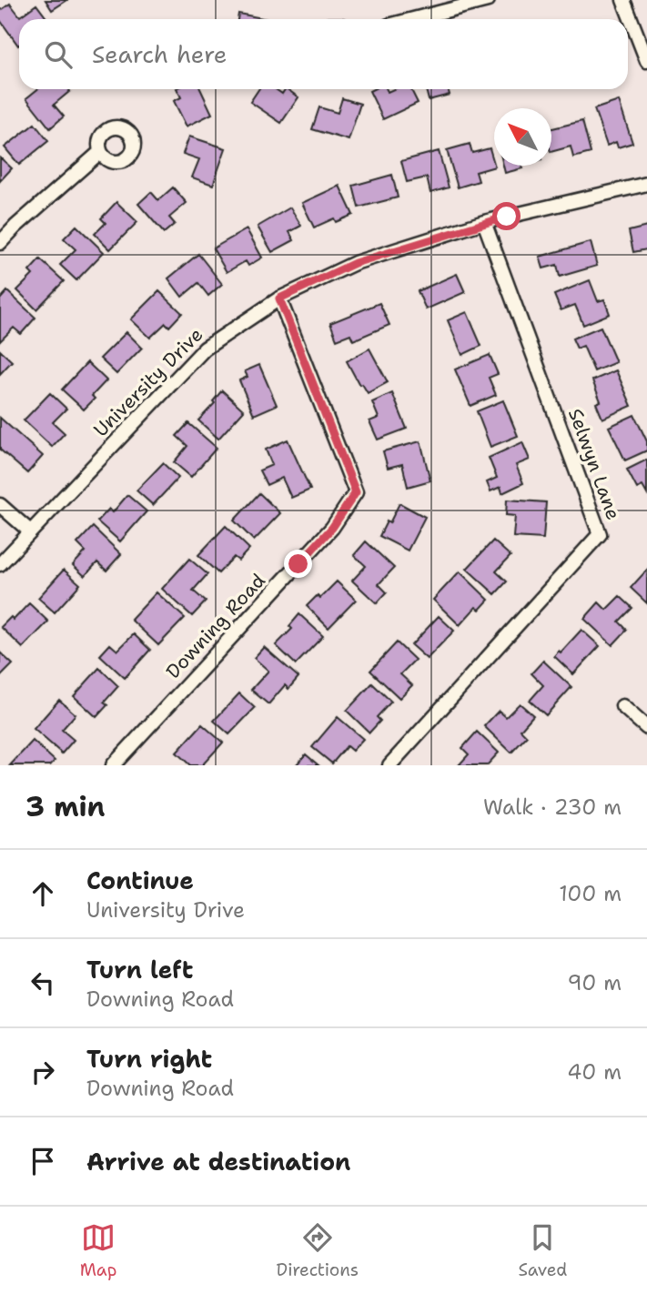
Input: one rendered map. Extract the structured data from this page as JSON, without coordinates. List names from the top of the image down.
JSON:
{
  "streets": {
    "street": ["University Drive", "Selwyn Lane", "Downing Road"]
  },
  "crossings": [
    ["University Drive", "Selwyn Lane"],
    ["University Drive", "Downing Road"]
  ],
  "north": "top left",
  "page": {
    "search": "Search here",
    "heading": ["3 min", "Walk · 230 m"],
    "list": [
      ["Continue", "University Drive", "100 m"],
      ["Turn left", "Downing Road", "90 m"],
      ["Turn right", "Downing Road", "40 m"],
      "Arrive at destination"
    ],
    "nav": ["Map", "Directions", "Saved"]
  }
}
